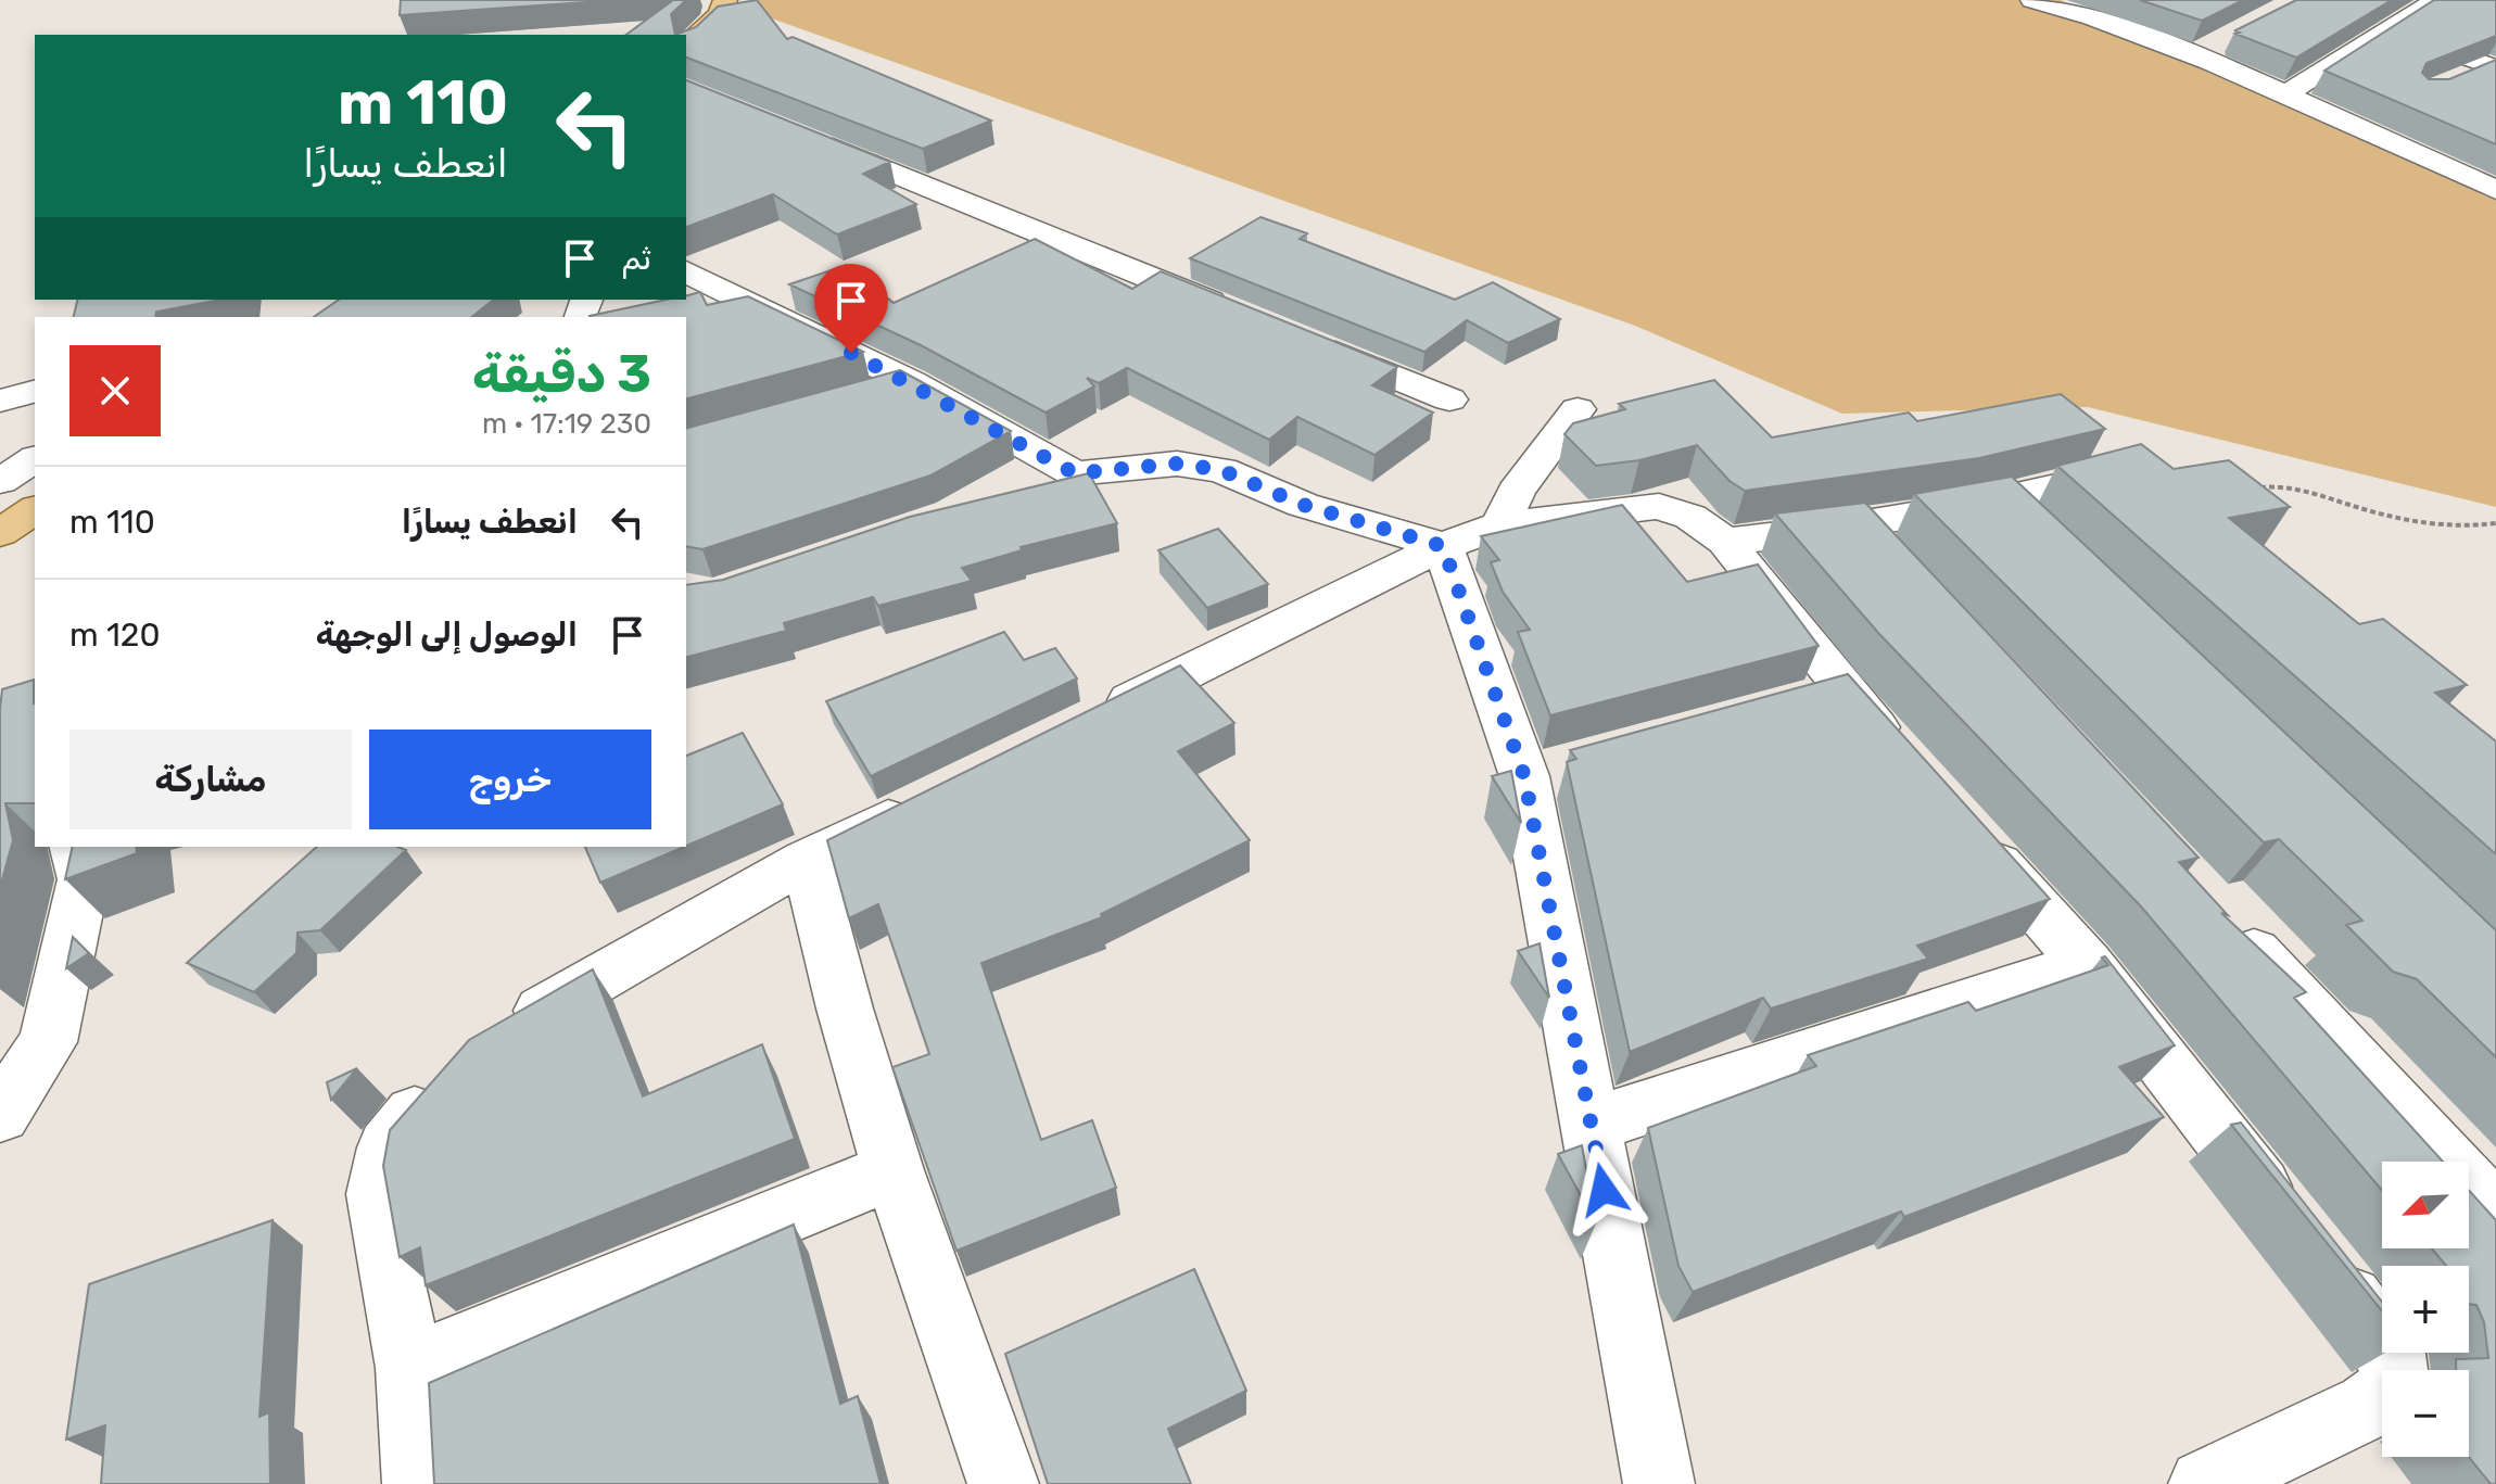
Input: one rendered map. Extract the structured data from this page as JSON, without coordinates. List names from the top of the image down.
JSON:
{
  "north": "bottom left",
  "page": {
    "turn": ["110 m", "انعطف يسارًا"],
    "then": "ثم",
    "heading": ["3 دقيقة", "230 m · 17:19"],
    "list": [
      {
        "name": "انعطف يسارًا",
        "value": "110 m"
      },
      {
        "name": "الوصول إلى الوجهة",
        "value": "120 m"
      }
    ],
    "buttons": ["خروج", "مشاركة"],
    "map_buttons": ["+", "−"]
  }
}
